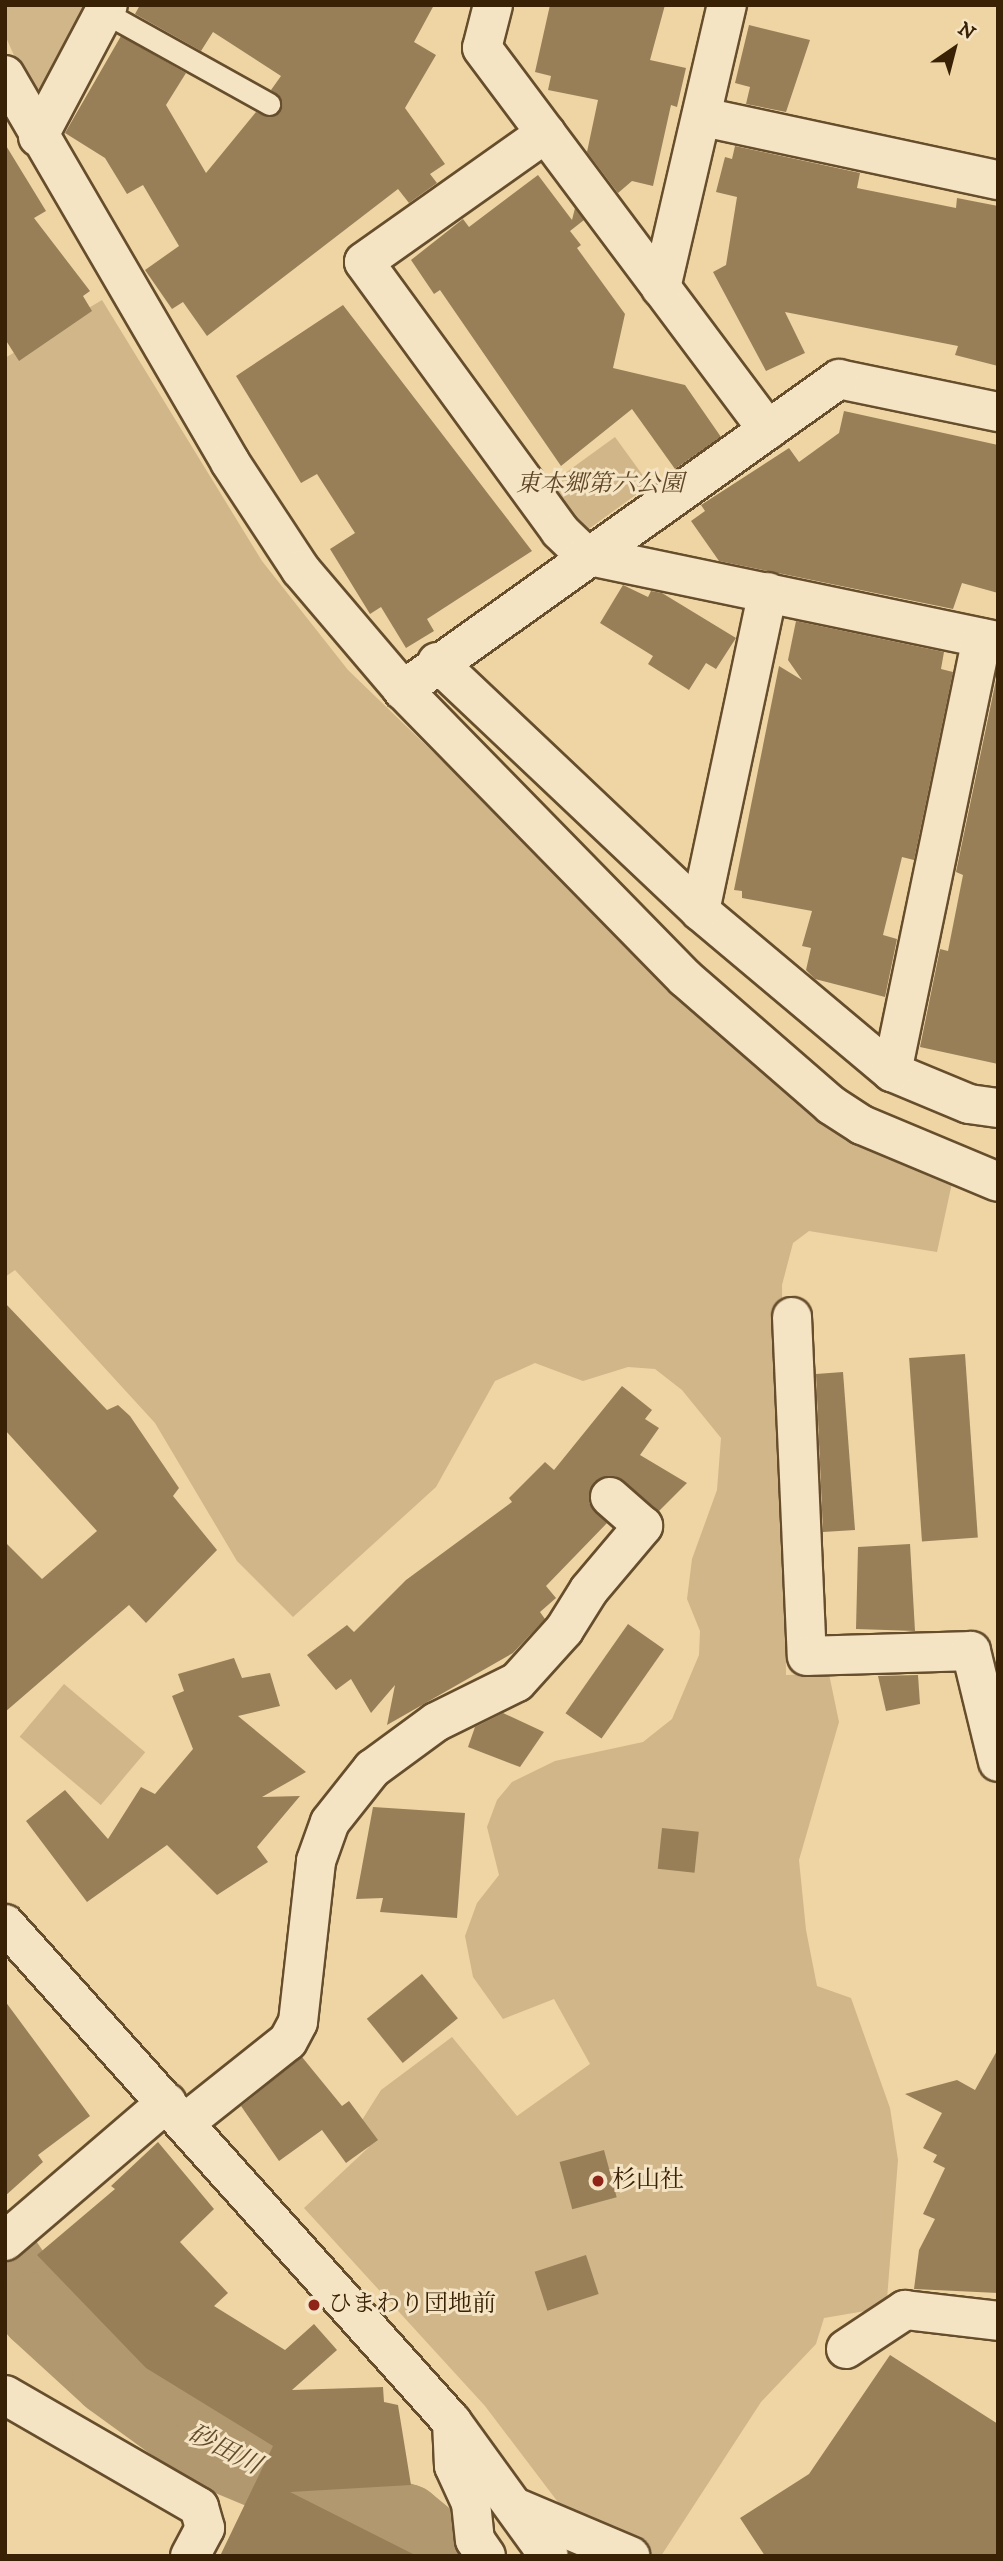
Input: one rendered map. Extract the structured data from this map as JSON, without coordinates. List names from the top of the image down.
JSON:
{
  "water": ["砂田川"],
  "parks": ["東本郷第六公園"],
  "places": ["杉山社", "ひまわり団地前"],
  "north": "top right"
}
